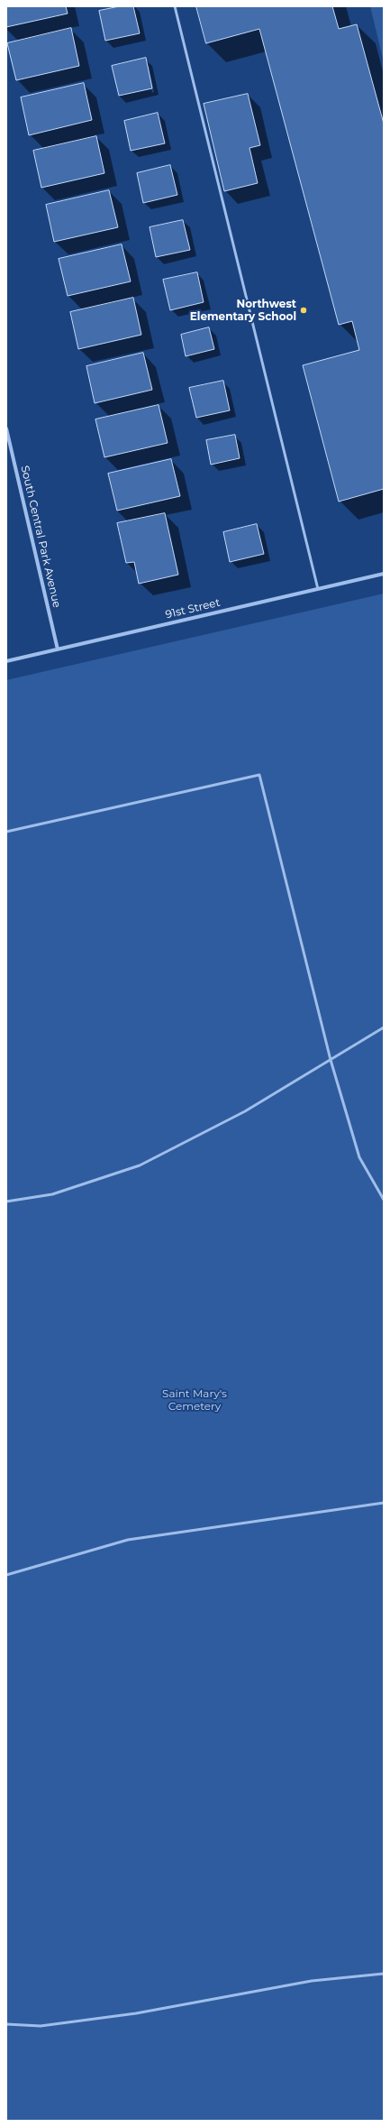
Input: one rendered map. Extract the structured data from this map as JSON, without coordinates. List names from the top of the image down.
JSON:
{
  "streets": {
    "street": ["South Central Park Avenue", "91st Street"]
  },
  "crossings": [
    ["South Central Park Avenue", "91st Street"]
  ],
  "parks": ["Saint Mary's Cemetery"],
  "places": ["Northwest Elementary School"]
}
